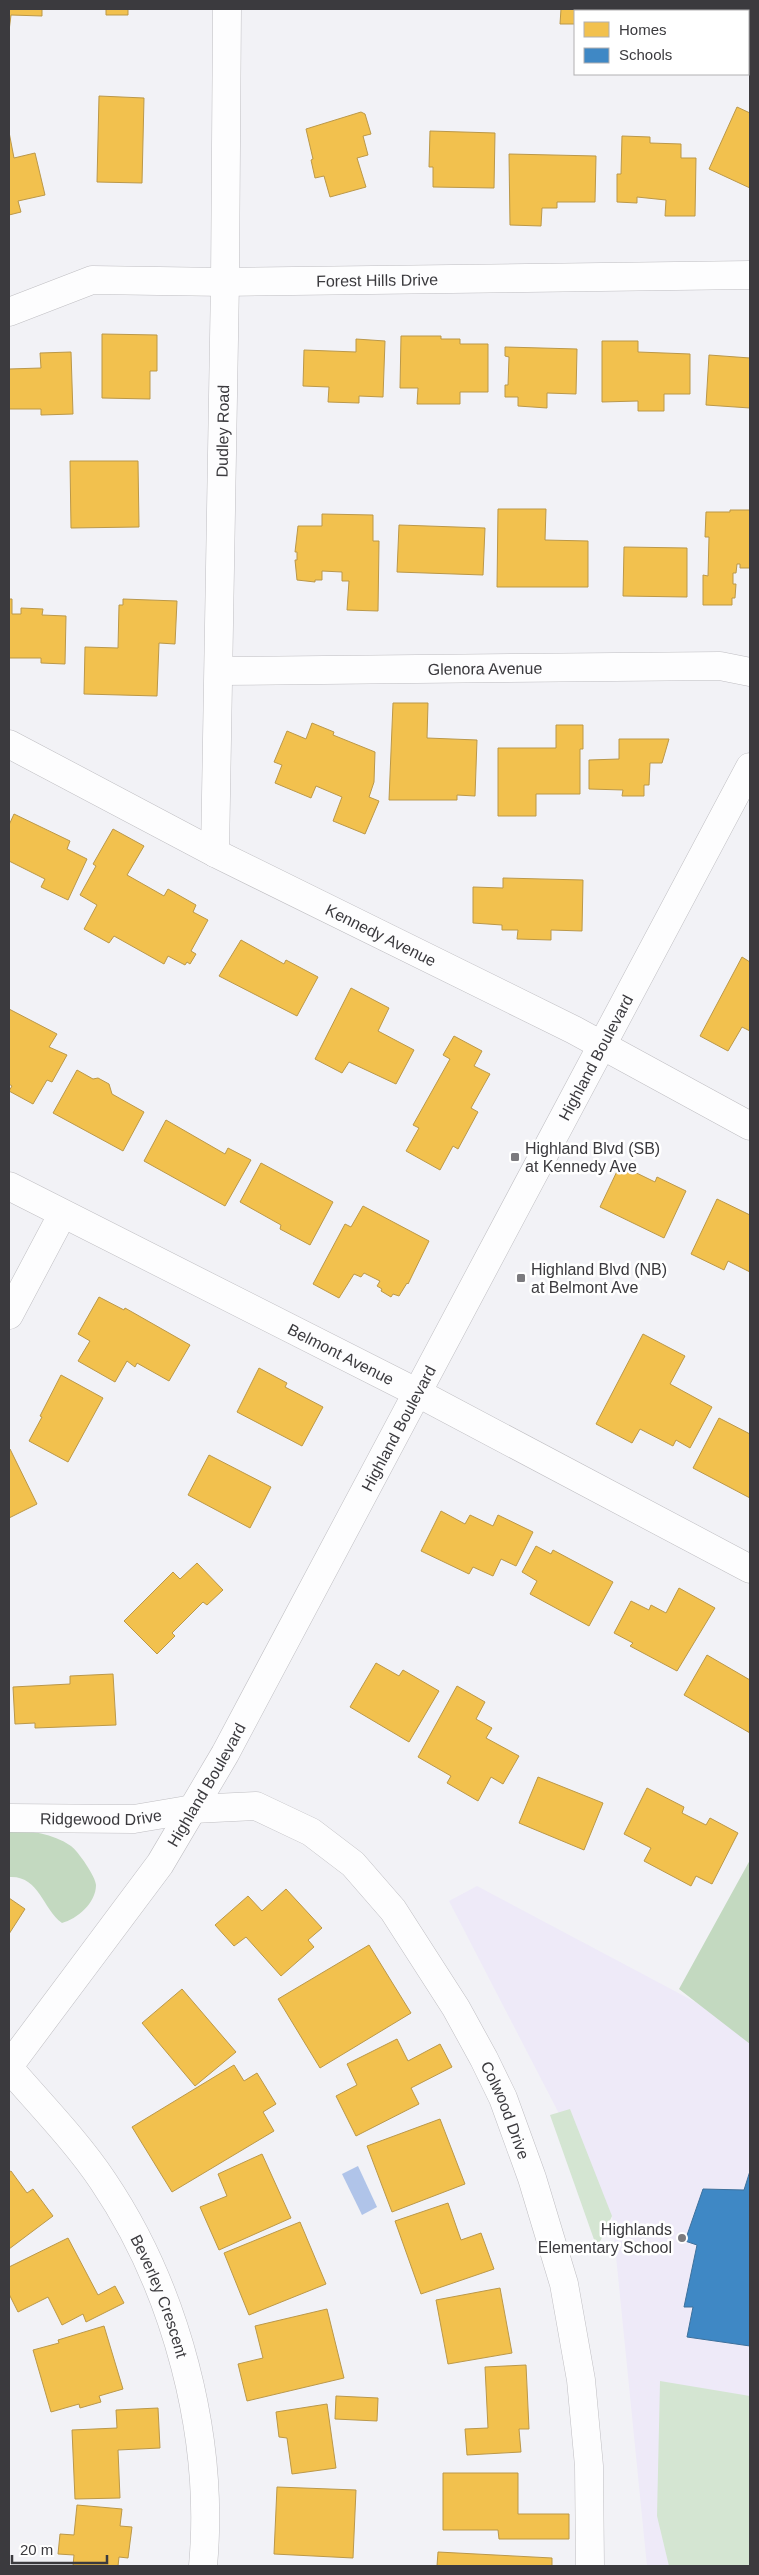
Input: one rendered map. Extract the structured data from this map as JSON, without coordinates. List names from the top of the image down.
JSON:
{
  "streets": {
    "street": [
      "Forest Hills Drive",
      "Dudley Road",
      "Glenora Avenue",
      "Kennedy Avenue",
      "Highland Boulevard",
      "Belmont Avenue",
      "Ridgewood Drive",
      "Colwood Drive",
      "Beverley Crescent"
    ]
  },
  "crossings": [
    ["Forest Hills Drive", "Dudley Road"],
    ["Dudley Road", "Glenora Avenue"],
    ["Dudley Road", "Kennedy Avenue"],
    ["Kennedy Avenue", "Highland Boulevard"],
    ["Highland Boulevard", "Belmont Avenue"],
    ["Highland Boulevard", "Ridgewood Drive"],
    ["Highland Boulevard", "Colwood Drive"],
    ["Highland Boulevard", "Beverley Crescent"],
    ["Ridgewood Drive", "Colwood Drive"]
  ],
  "places": {
    "transit": ["Highland Blvd (SB) at Kennedy Ave", "Highland Blvd (NB) at Belmont Ave"],
    "other": ["Highlands Elementary School"]
  },
  "legend": ["Homes", "Schools"],
  "scale_bar": "20 m"
}
